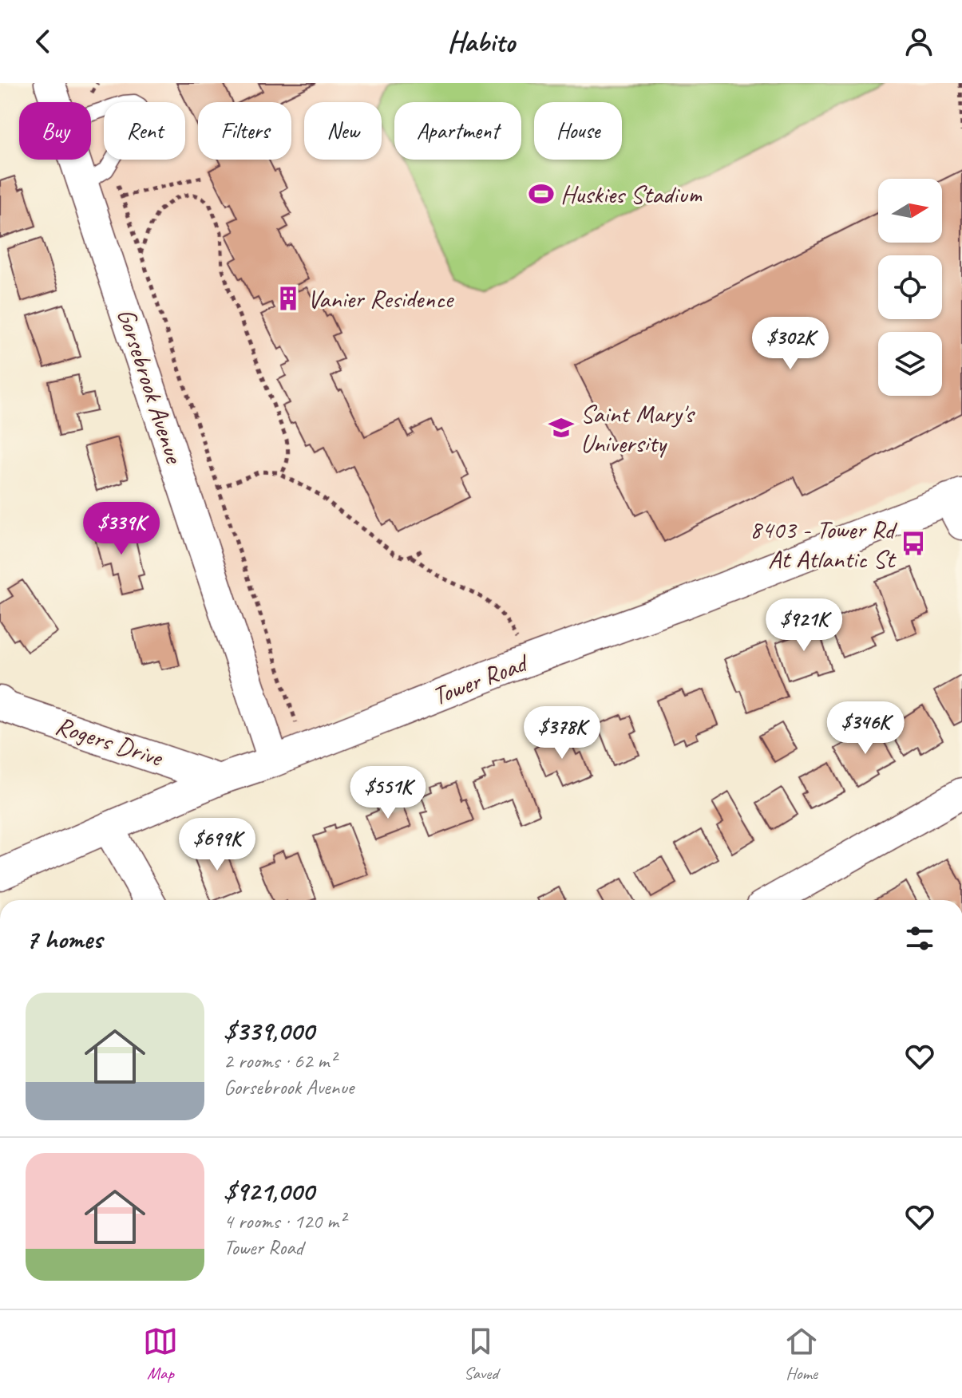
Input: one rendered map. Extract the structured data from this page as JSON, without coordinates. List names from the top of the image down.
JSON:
{
  "streets": {
    "street": ["Gorsebrook Avenue", "Tower Road", "Rogers Drive"]
  },
  "crossings": [
    ["Gorsebrook Avenue", "Tower Road"],
    ["Tower Road", "Rogers Drive"]
  ],
  "places": {
    "sports": ["Huskies Stadium"],
    "building": ["Vanier Residence"],
    "school or university": ["Saint Mary's University"],
    "bus stop": ["8403 - Tower Rd At Atlantic St"]
  },
  "north": "right",
  "page": {
    "header": "Habito",
    "chip": [
      "Buy",
      "Rent",
      "Filters",
      "New",
      "Apartment",
      "House"
    ],
    "price": [
      "$302K",
      "$339K",
      "$921K",
      "$346K",
      "$378K",
      "$551K",
      "$699K"
    ],
    "heading": "7 homes",
    "list": [
      {
        "name": "$339,000",
        "note": "2 rooms · 62 m² · Gorsebrook Avenue"
      },
      {
        "name": "$921,000",
        "note": "4 rooms · 120 m² · Tower Road"
      }
    ],
    "tabs": ["Map", "Saved", "Home"]
  }
}
